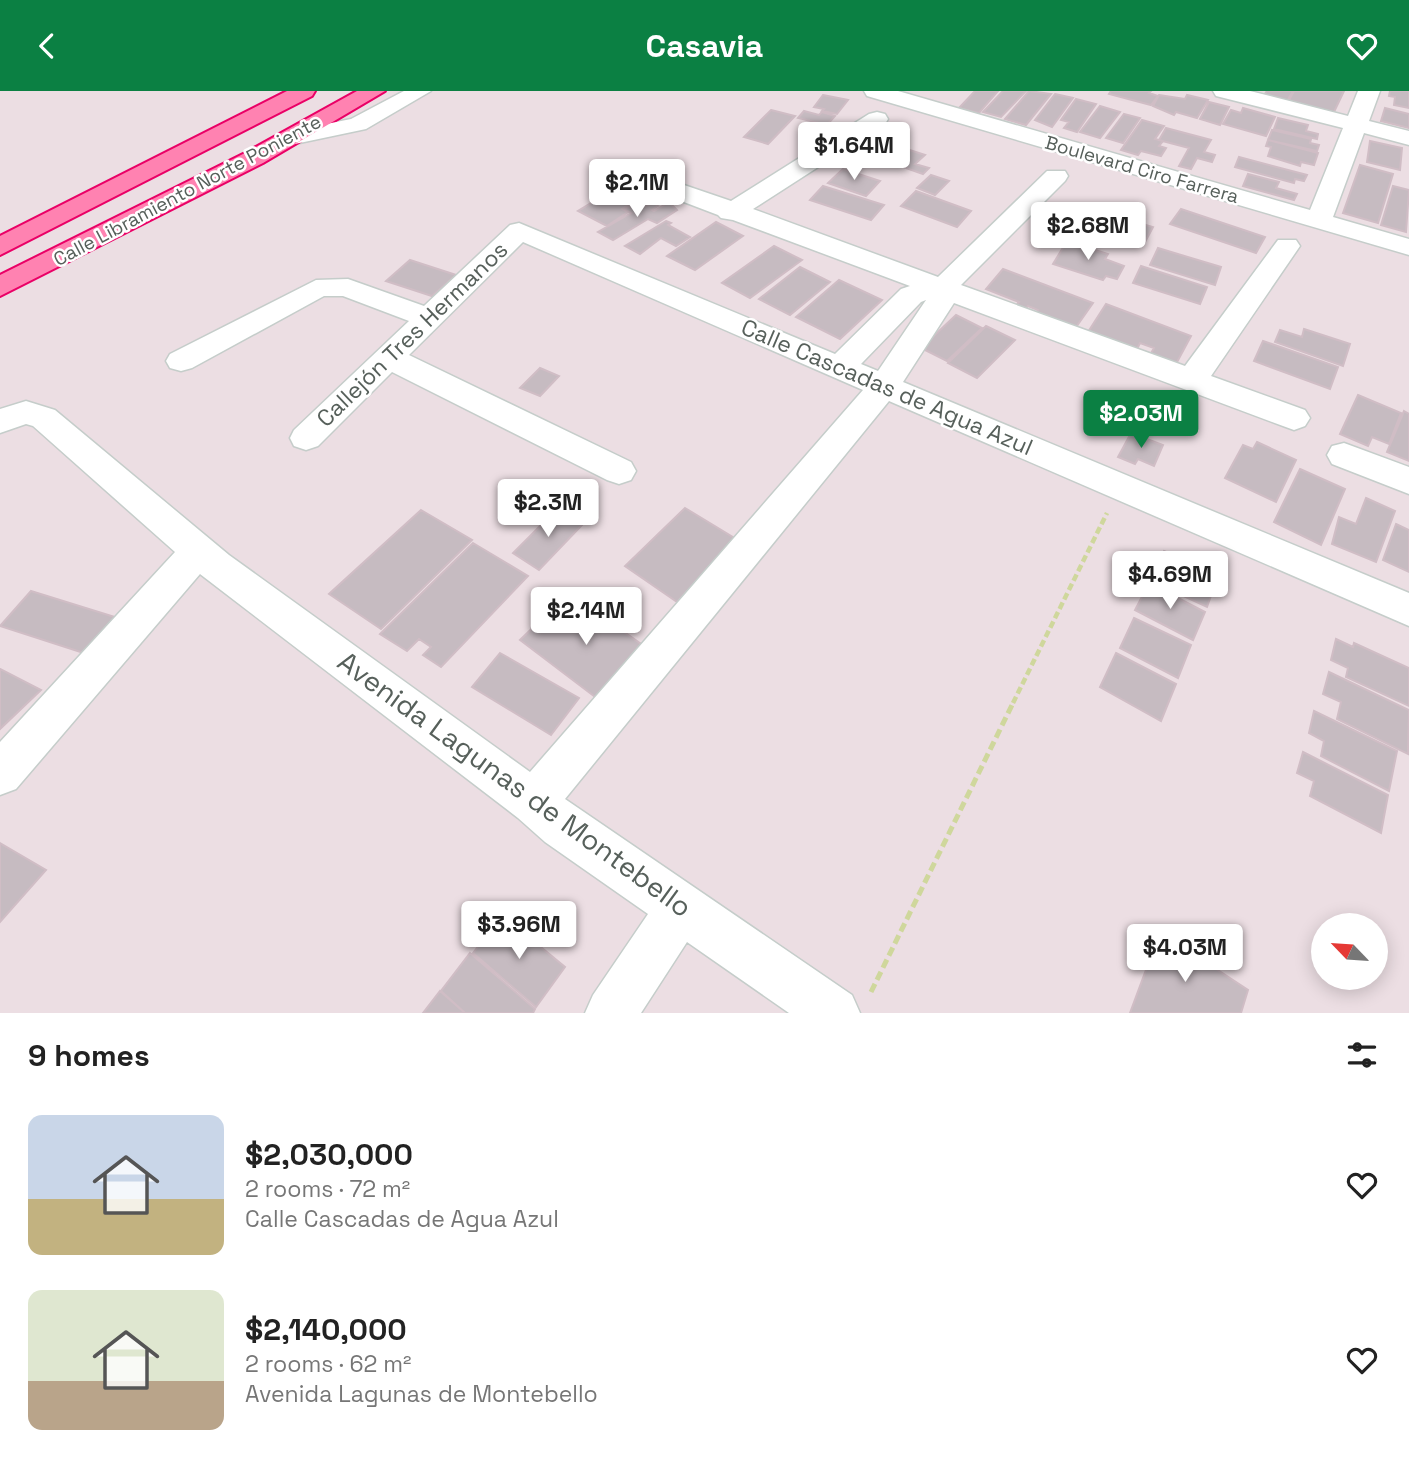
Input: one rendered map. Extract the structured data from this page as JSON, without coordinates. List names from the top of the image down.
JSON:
{
  "streets": {
    "highway": ["Calle Libramiento Norte Poniente"],
    "street": [
      "Boulevard Ciro Farrera",
      "Callejón Tres Hermanos",
      "Calle Cascadas de Agua Azul",
      "Avenida Lagunas de Montebello"
    ]
  },
  "crossings": [
    ["Callejón Tres Hermanos", "Calle Cascadas de Agua Azul"]
  ],
  "north": "top left",
  "page": {
    "header": "Casavia",
    "price": [
      "$1.64M",
      "$2.1M",
      "$2.68M",
      "$2.03M",
      "$2.3M",
      "$4.69M",
      "$2.14M",
      "$3.96M",
      "$4.03M"
    ],
    "heading": "9 homes",
    "list": [
      {
        "name": "$2,030,000",
        "note": "2 rooms · 72 m² · Calle Cascadas de Agua Azul"
      },
      {
        "name": "$2,140,000",
        "note": "2 rooms · 62 m² · Avenida Lagunas de Montebello"
      }
    ]
  }
}
